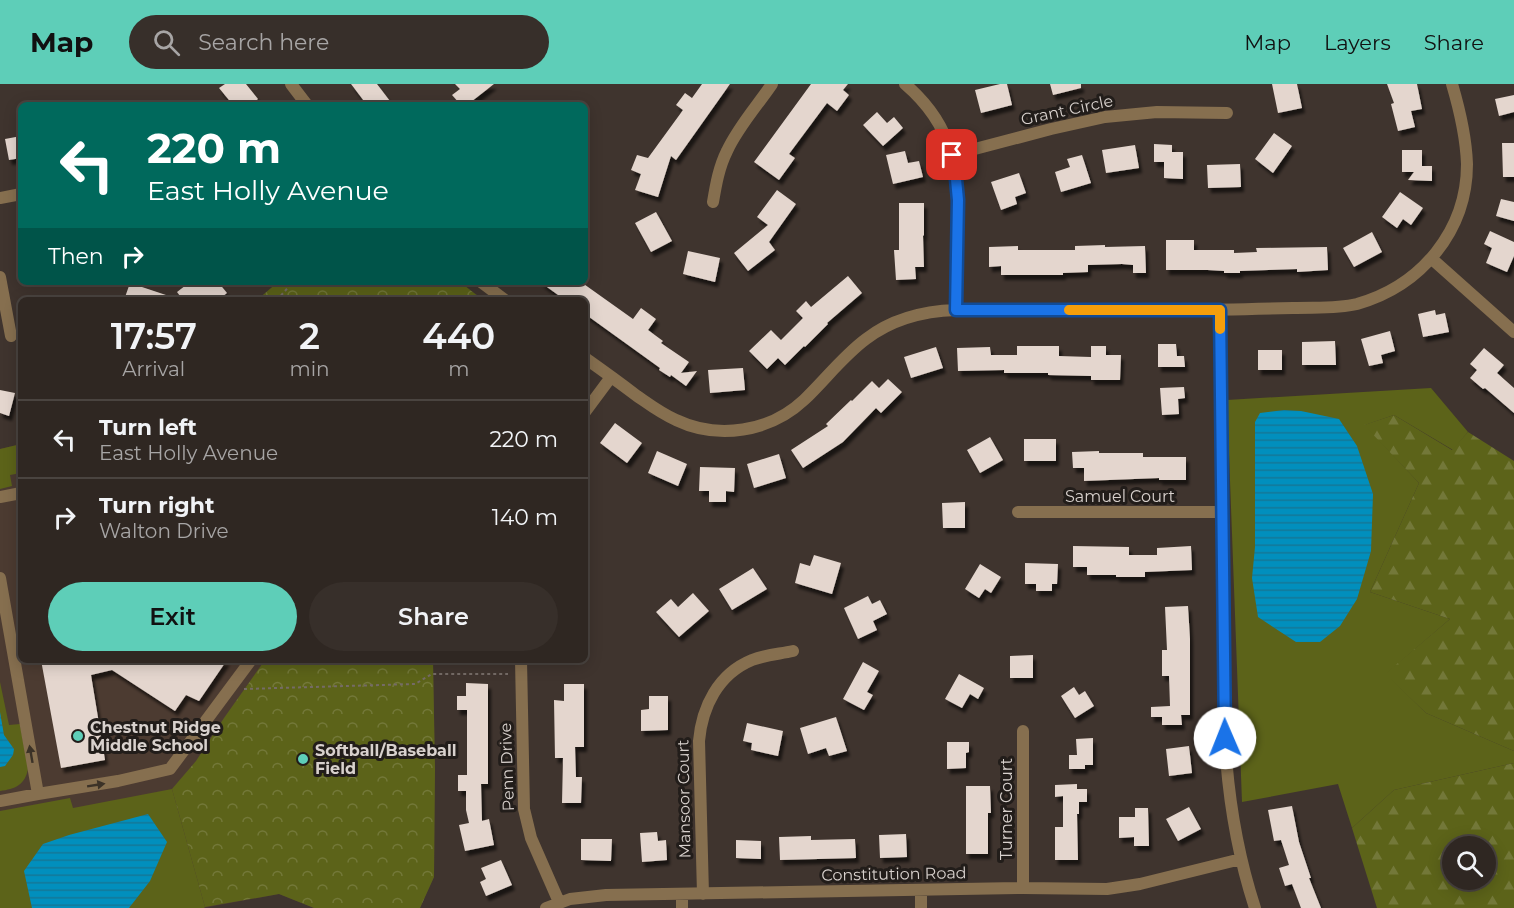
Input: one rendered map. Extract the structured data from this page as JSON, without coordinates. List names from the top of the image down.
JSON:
{
  "streets": {
    "street": [
      "Grant Circle",
      "Samuel Court",
      "Penn Drive",
      "Mansoor Court",
      "Turner Court",
      "Constitution Road"
    ]
  },
  "crossings": [
    ["Penn Drive", "Constitution Road"],
    ["Mansoor Court", "Constitution Road"],
    ["Turner Court", "Constitution Road"]
  ],
  "places": ["Chestnut Ridge Middle School", "Softball/Baseball Field"],
  "page": {
    "header": "Map",
    "search": "Search here",
    "nav": ["Map", "Layers", "Share"],
    "turn": ["220 m", "East Holly Avenue"],
    "then": "Then",
    "eta": [
      "17:57",
      "Arrival",
      "2",
      "min",
      "440",
      "m"
    ],
    "list": [
      {
        "name": "Turn left",
        "note": "East Holly Avenue",
        "value": "220 m"
      },
      {
        "name": "Turn right",
        "note": "Walton Drive",
        "value": "140 m"
      }
    ],
    "buttons": ["Exit", "Share"]
  }
}
